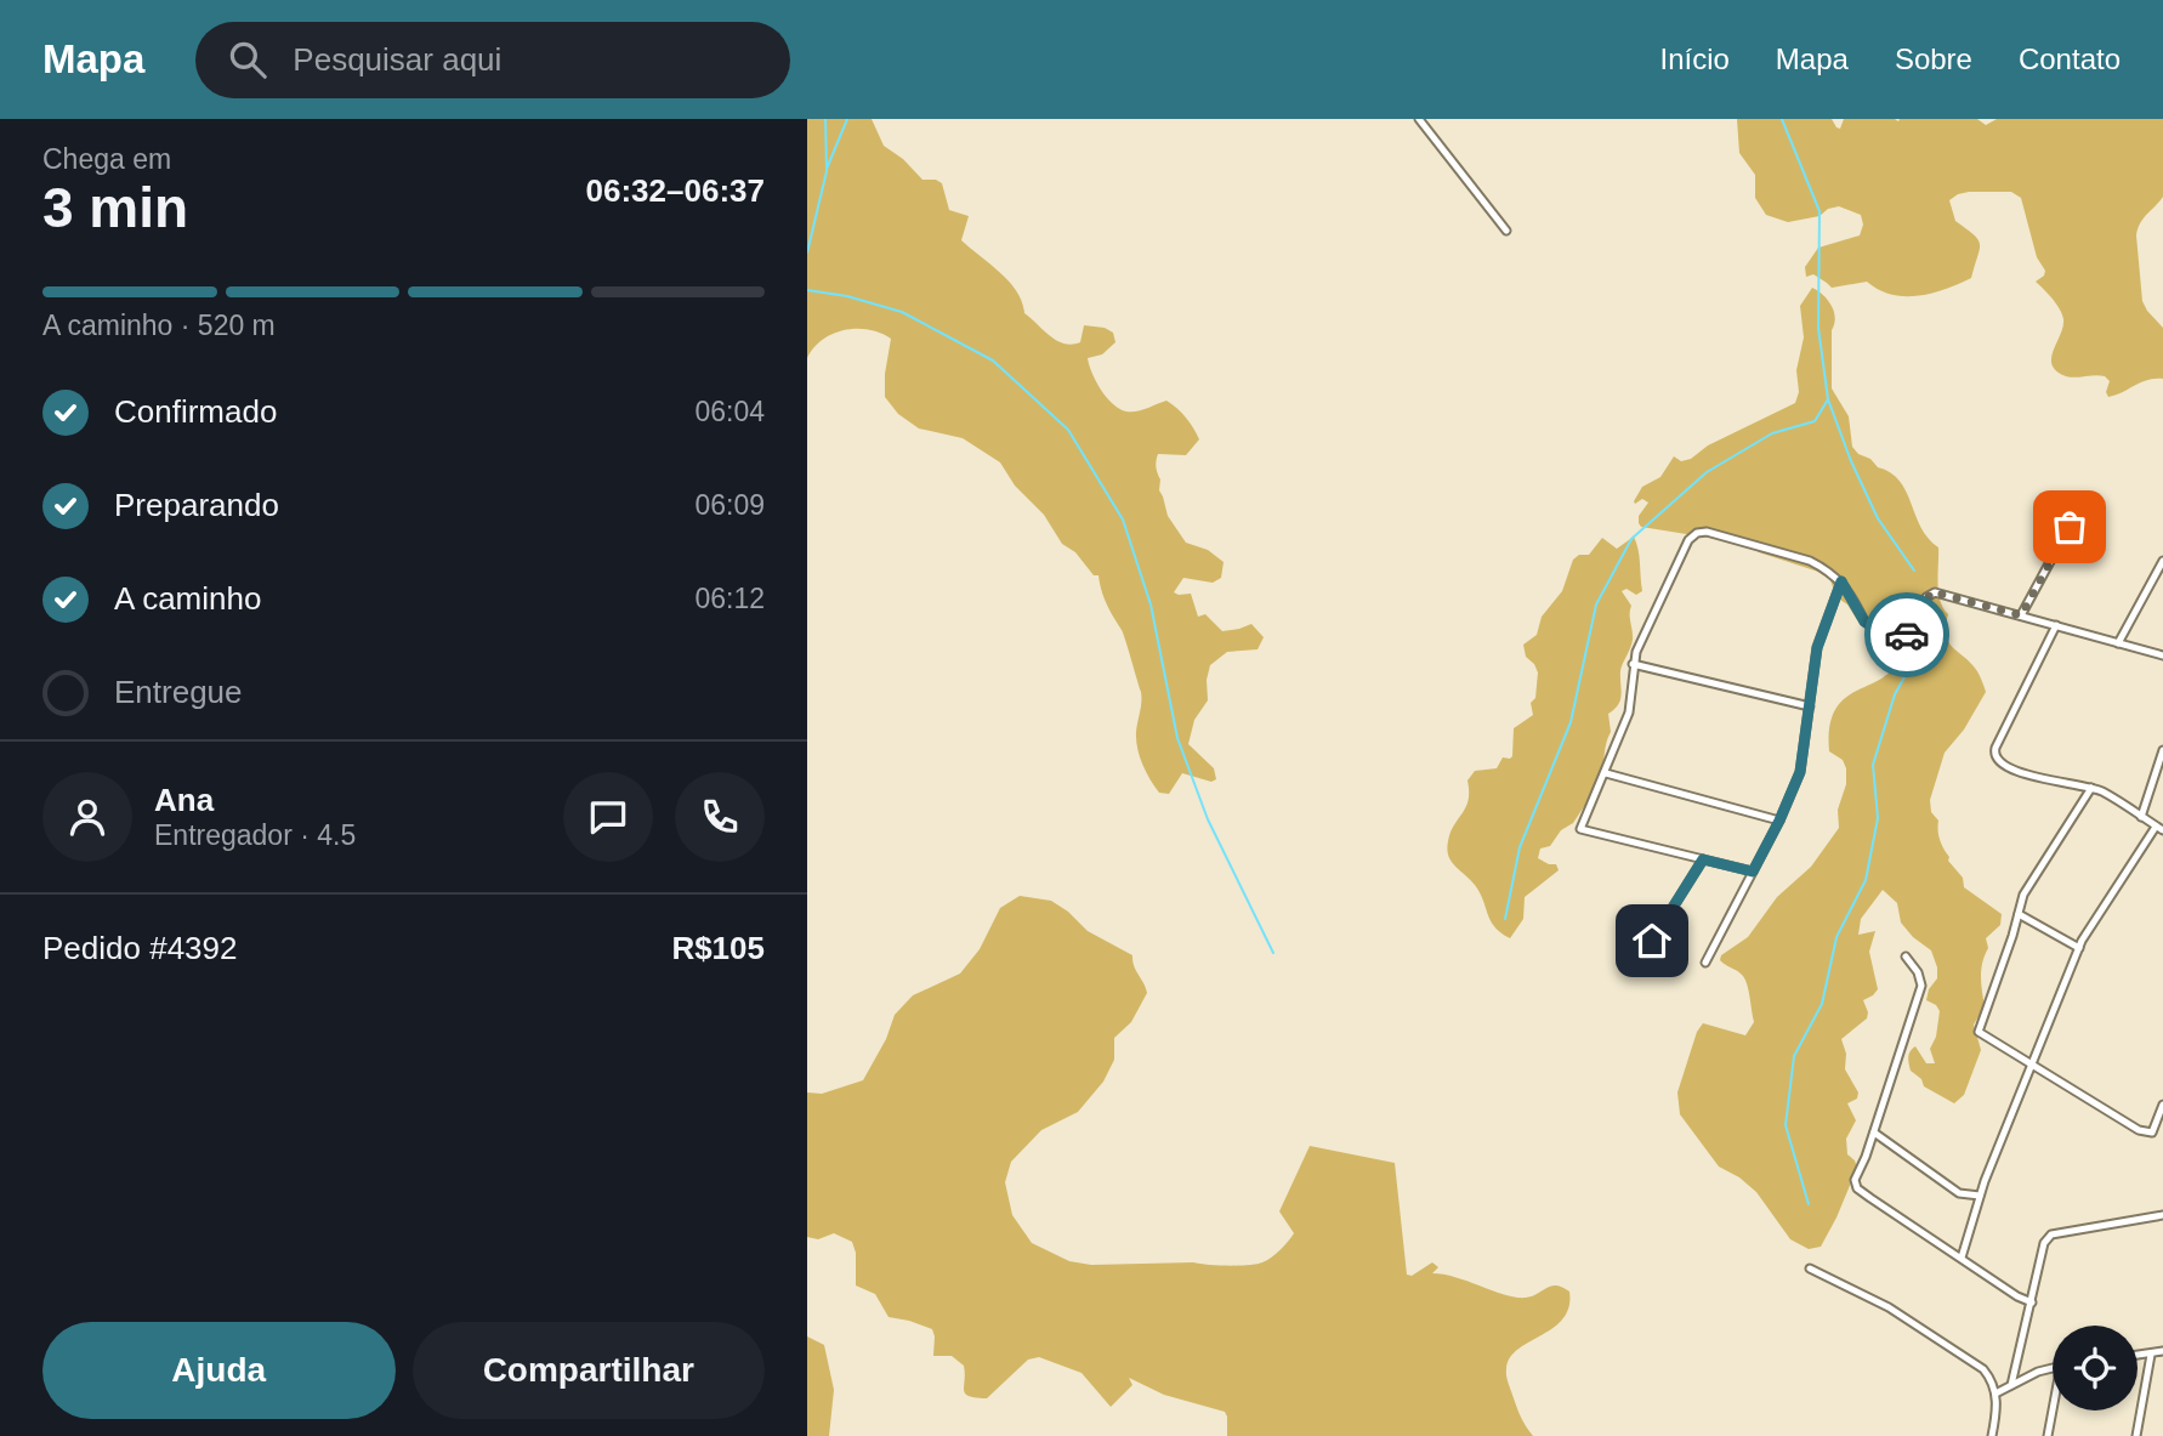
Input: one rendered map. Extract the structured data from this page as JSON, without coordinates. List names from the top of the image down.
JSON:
{
  "page": {
    "header": "Mapa",
    "search": "Pesquisar aqui",
    "nav": [
      "Início",
      "Mapa",
      "Sobre",
      "Contato"
    ],
    "heading": ["3 min", "Chega em", "06:32–06:37"],
    "panel": [
      "Ana",
      "Entregador · 4.5",
      "Pedido #4392",
      "R$105"
    ],
    "bar": "A caminho · 520 m",
    "list": [
      ["Confirmado", "06:04"],
      ["Preparando", "06:09"],
      ["A caminho", "06:12"],
      "Entregue"
    ],
    "buttons": ["Ajuda", "Compartilhar"]
  }
}
